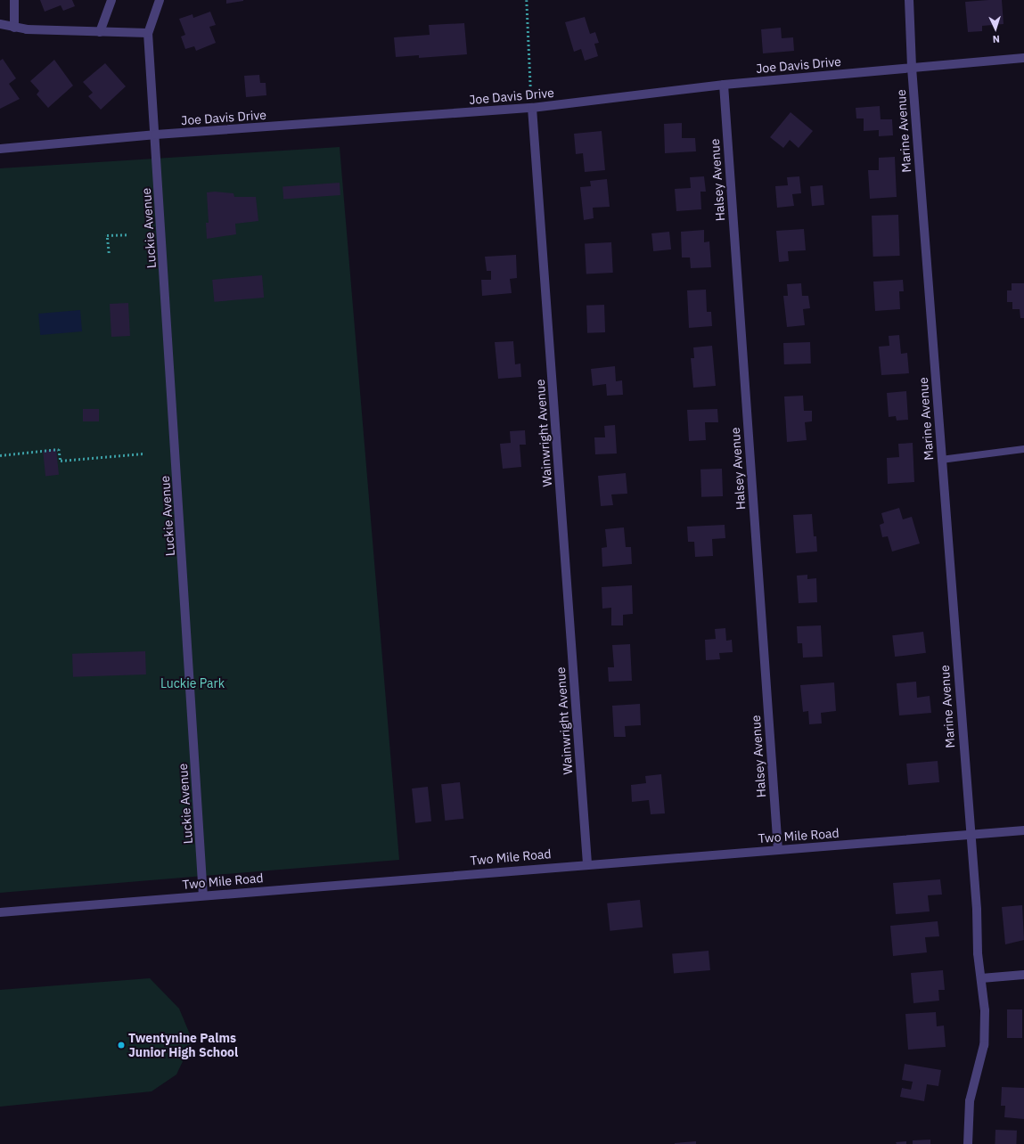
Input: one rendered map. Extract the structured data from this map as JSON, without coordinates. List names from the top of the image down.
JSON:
{
  "streets": {
    "street": [
      "Joe Davis Drive",
      "Marine Avenue",
      "Halsey Avenue",
      "Luckie Avenue",
      "Wainwright Avenue",
      "Two Mile Road"
    ]
  },
  "crossings": [
    ["Joe Davis Drive", "Marine Avenue"],
    ["Joe Davis Drive", "Halsey Avenue"],
    ["Joe Davis Drive", "Luckie Avenue"],
    ["Joe Davis Drive", "Wainwright Avenue"],
    ["Marine Avenue", "Two Mile Road"],
    ["Halsey Avenue", "Two Mile Road"],
    ["Luckie Avenue", "Two Mile Road"],
    ["Wainwright Avenue", "Two Mile Road"]
  ],
  "parks": ["Luckie Park"],
  "places": ["Twentynine Palms Junior High School"],
  "north": "bottom"
}
